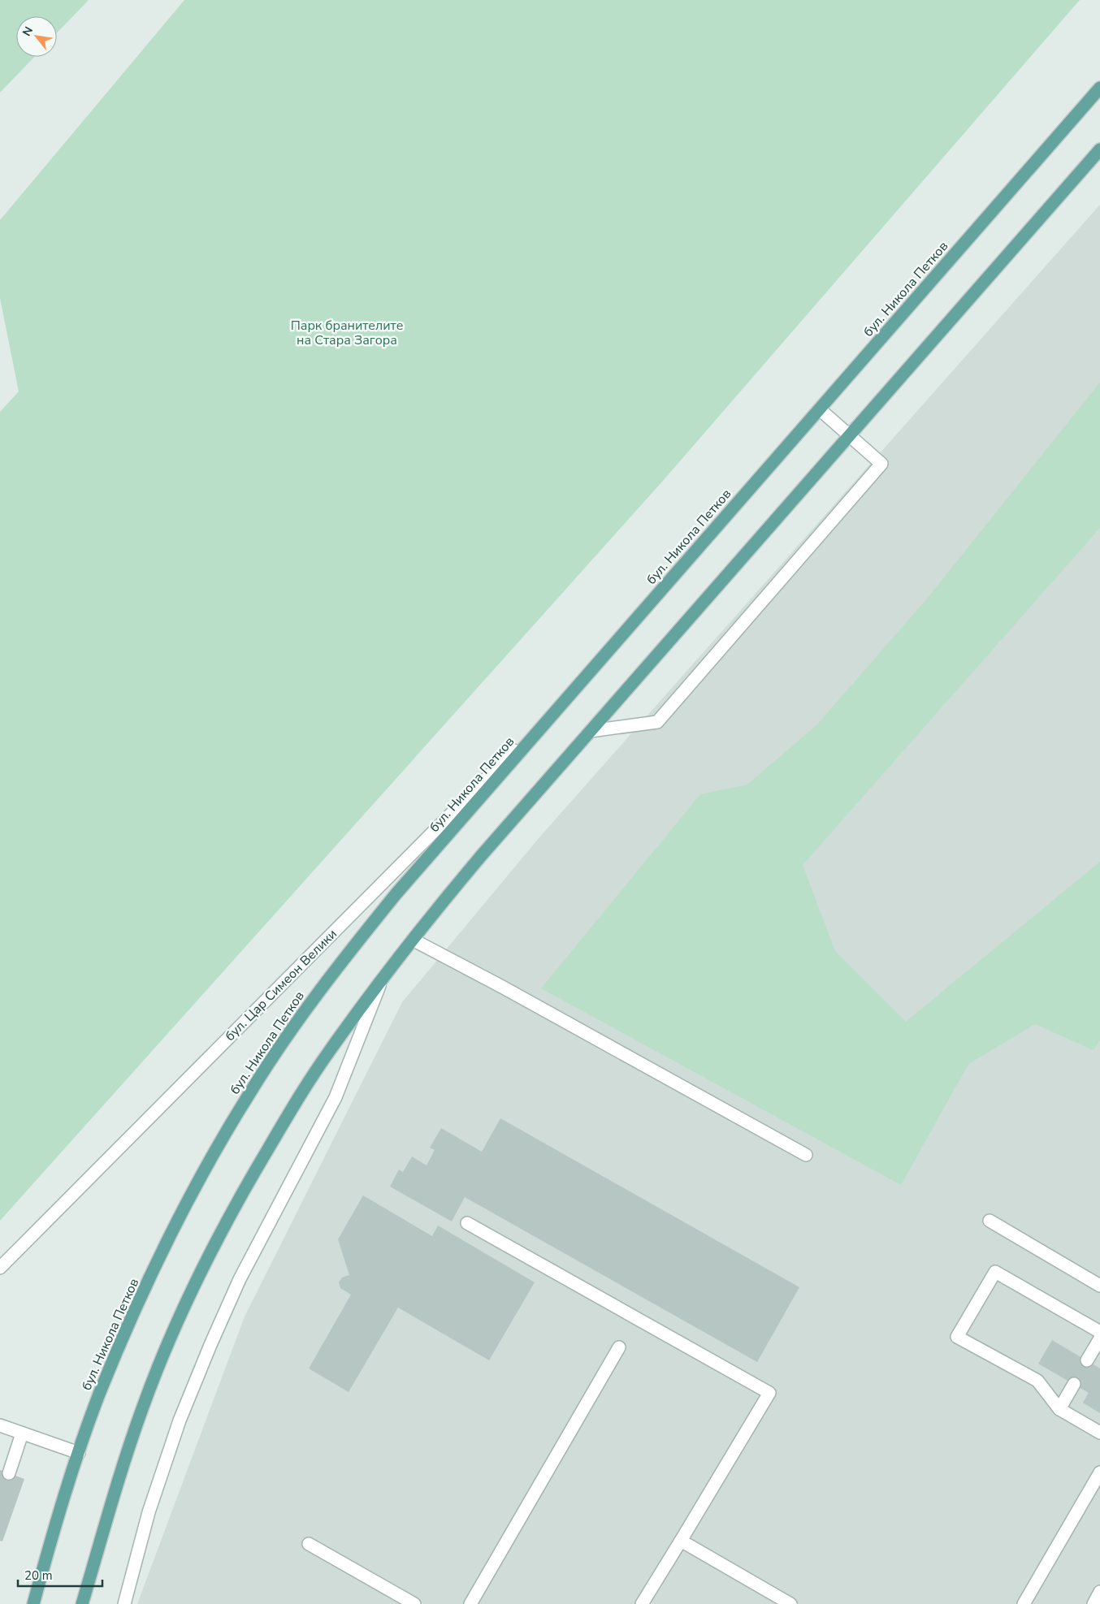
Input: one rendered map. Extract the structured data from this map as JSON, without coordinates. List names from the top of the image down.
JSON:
{
  "streets": {
    "main road": ["бул. Никола Петков"],
    "street": ["бул. Цар Симеон Велики"]
  },
  "crossings": [
    ["бул. Никола Петков", "бул. Цар Симеон Велики"]
  ],
  "parks": ["Парк бранителите на Стара Загора"],
  "scale_bar": "20 m",
  "north": "top left"
}
